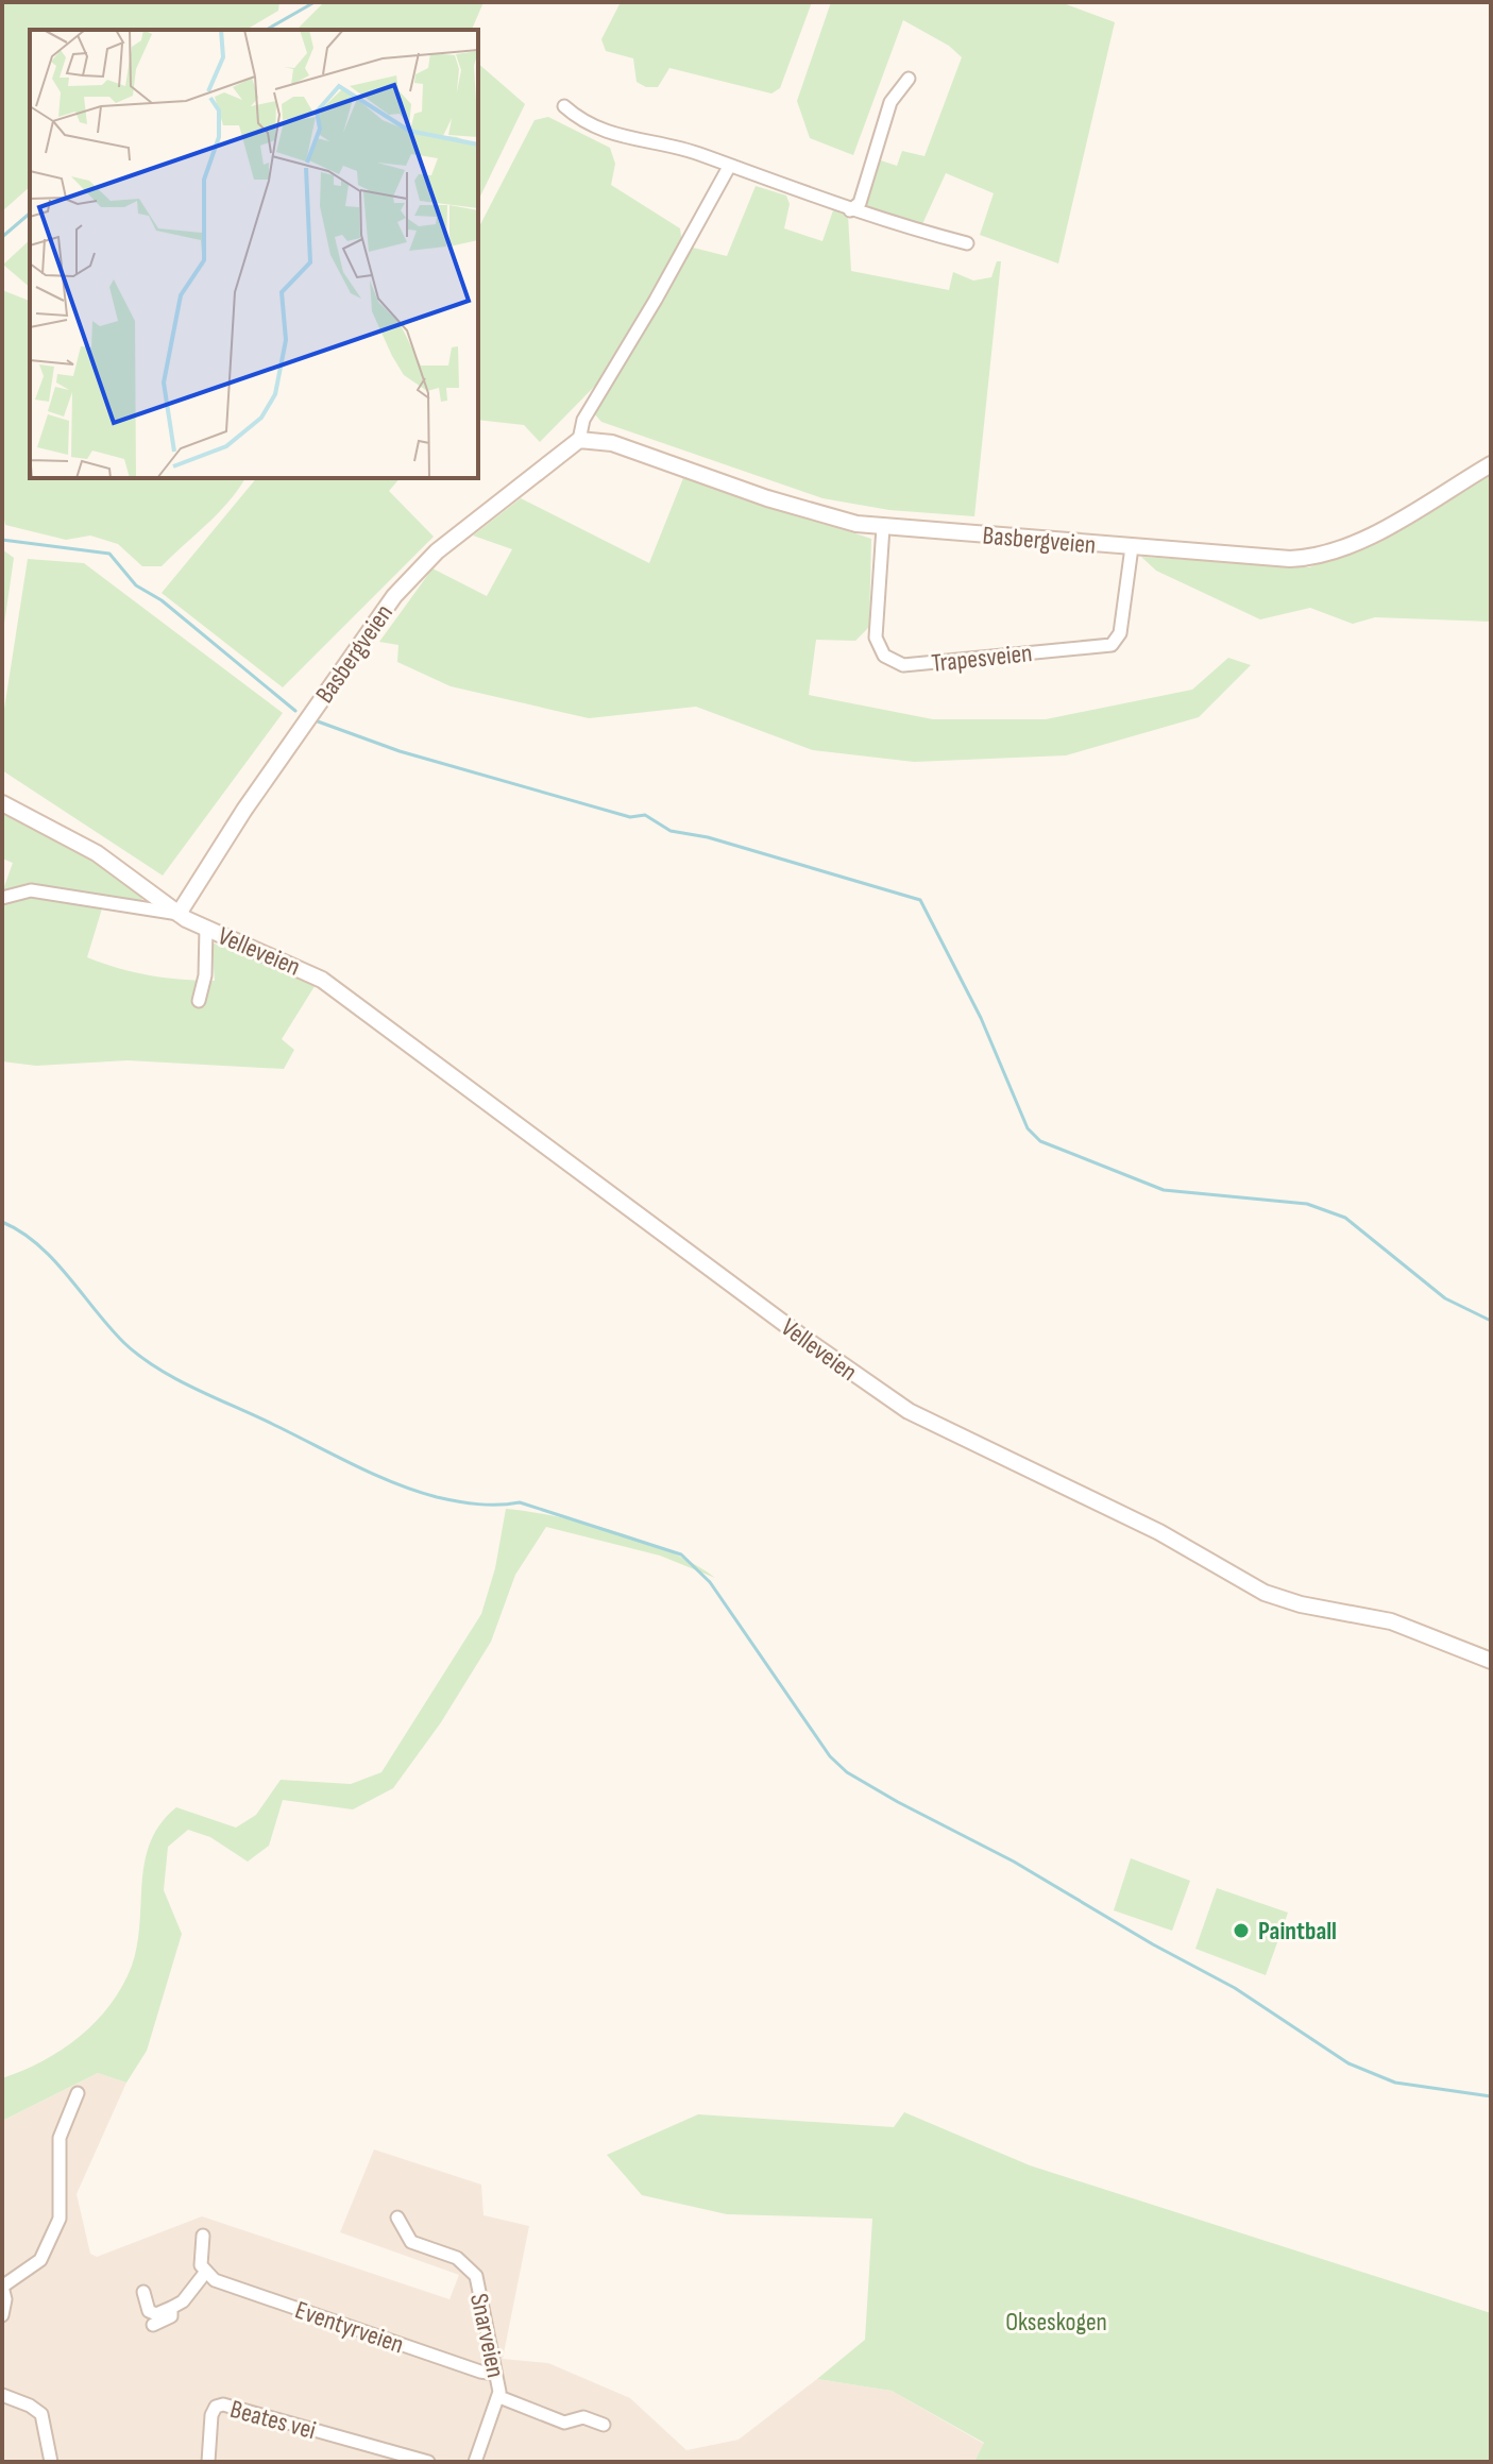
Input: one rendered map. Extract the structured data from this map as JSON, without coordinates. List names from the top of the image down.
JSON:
{
  "streets": {
    "main road": ["Basbergveien", "Velleveien"],
    "street": [
      "Trapesveien",
      "Eventyrveien",
      "Snarveien",
      "Beates vei"
    ]
  },
  "crossings": [
    ["Basbergveien", "Trapesveien"],
    ["Basbergveien", "Velleveien"],
    ["Eventyrveien", "Snarveien"]
  ],
  "parks": ["Okseskogen"],
  "places": ["Paintball"]
}
